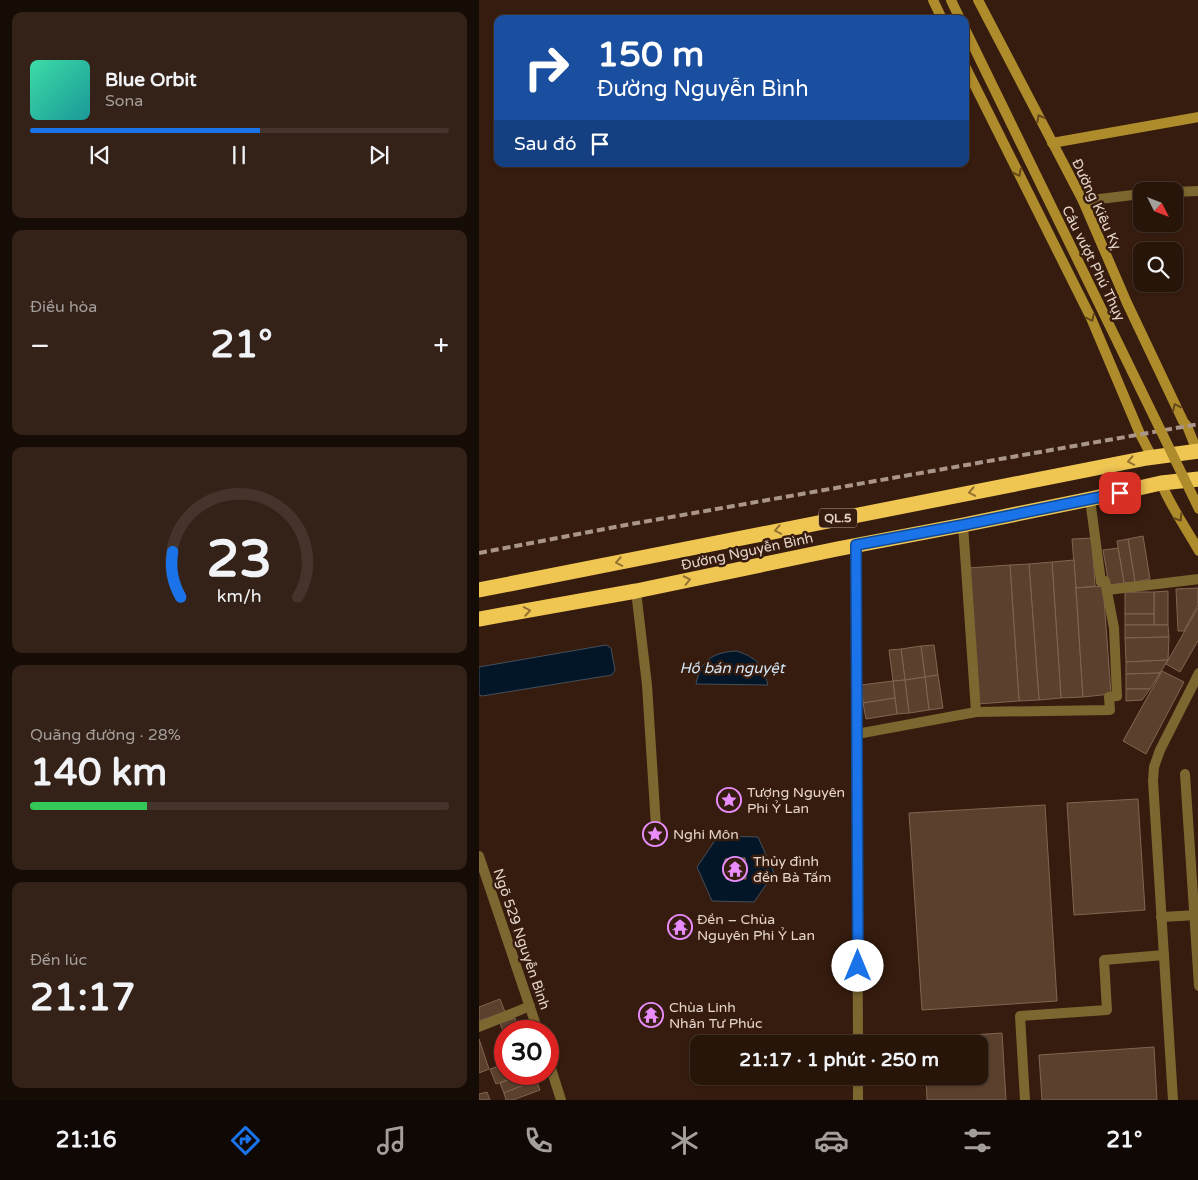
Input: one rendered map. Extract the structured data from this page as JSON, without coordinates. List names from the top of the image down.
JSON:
{
  "streets": {
    "highway": ["QL.5", "Đường Nguyễn Bình"],
    "main road": ["Đường Kiêu Kỵ", "Cầu vượt Phú Thụy"],
    "street": ["Ngõ 529 Nguyễn Bình"]
  },
  "crossings": [
    ["Đường Kiêu Kỵ", "Đường Nguyễn Bình"]
  ],
  "water": ["Hồ bán nguyệt"],
  "places": {
    "place": ["Tượng Nguyên Phi Ỷ Lan", "Nghi Môn"],
    "temple": ["Thủy đình đền Bà Tấm", "Đền – Chùa Nguyên Phi Ỷ Lan", "Chùa Linh Nhân Tư Phúc"]
  },
  "north": "bottom right",
  "page": {
    "turn": ["150 m", "Đường Nguyễn Bình"],
    "song": ["Blue Orbit", "Sona"],
    "then": "Sau đó",
    "tile": [
      "Điều hòa",
      ["Quãng đường · 28%", "140 km"],
      ["Đến lúc", "21:17"]
    ],
    "heat": ["−", "21°", "+"],
    "limit": "30",
    "trip": "21:17 · 1 phút · 250 m",
    "tabs": ["21:16", "21°"],
    "gauge": ["23", "km/h"]
  }
}
